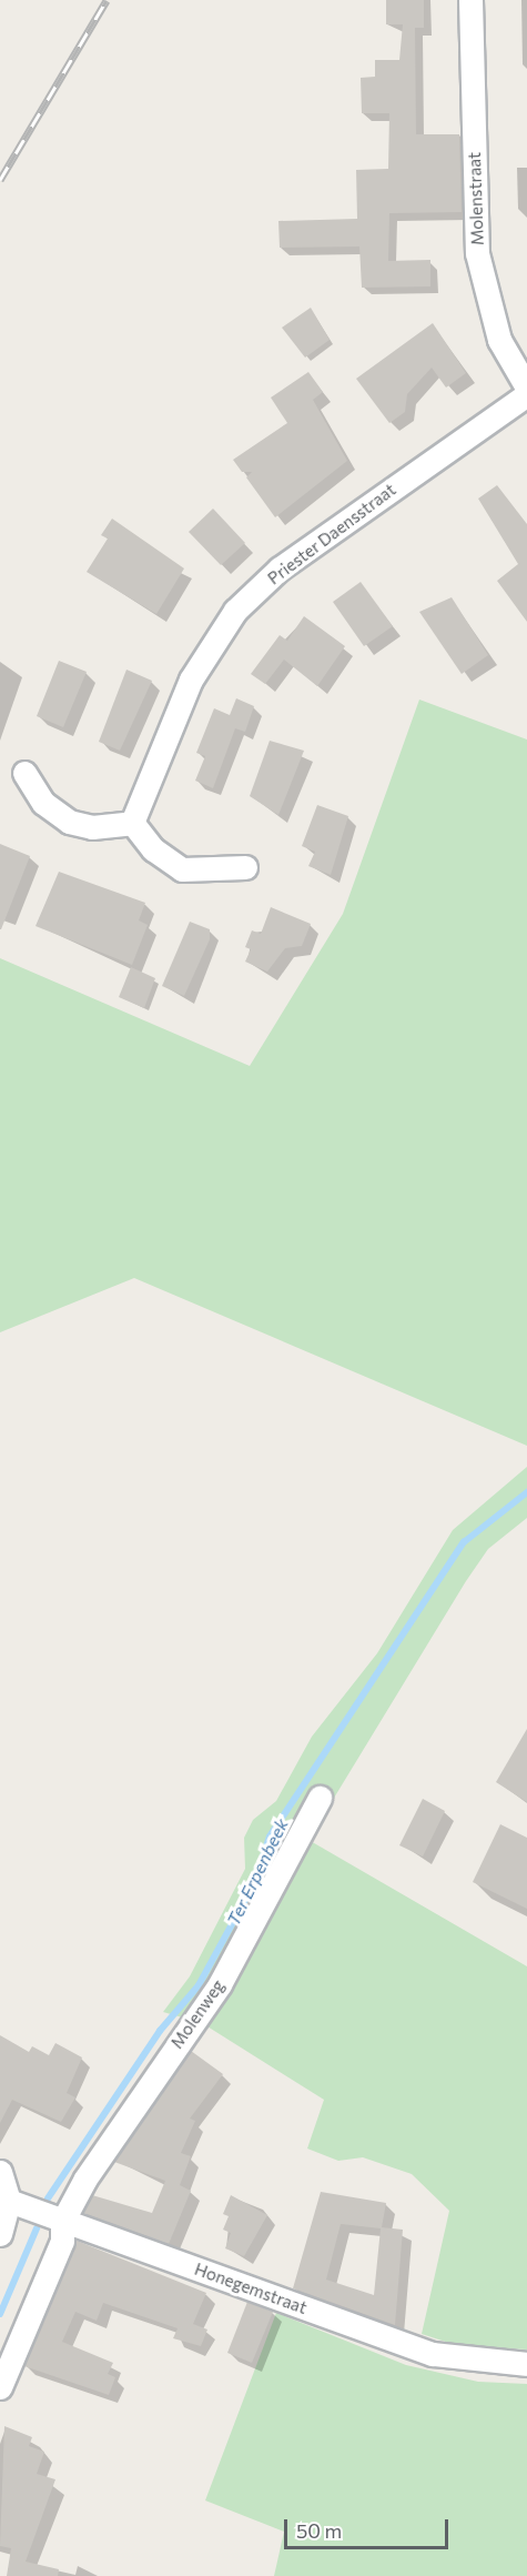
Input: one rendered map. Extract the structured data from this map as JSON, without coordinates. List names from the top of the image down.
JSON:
{
  "streets": {
    "street": [
      "Molenstraat",
      "Priester Daensstraat",
      "Molenweg",
      "Honegemstraat"
    ]
  },
  "crossings": [
    ["Molenweg", "Honegemstraat"]
  ],
  "water": ["Ter Erpenbeek"],
  "scale_bar": "50 m"
}
